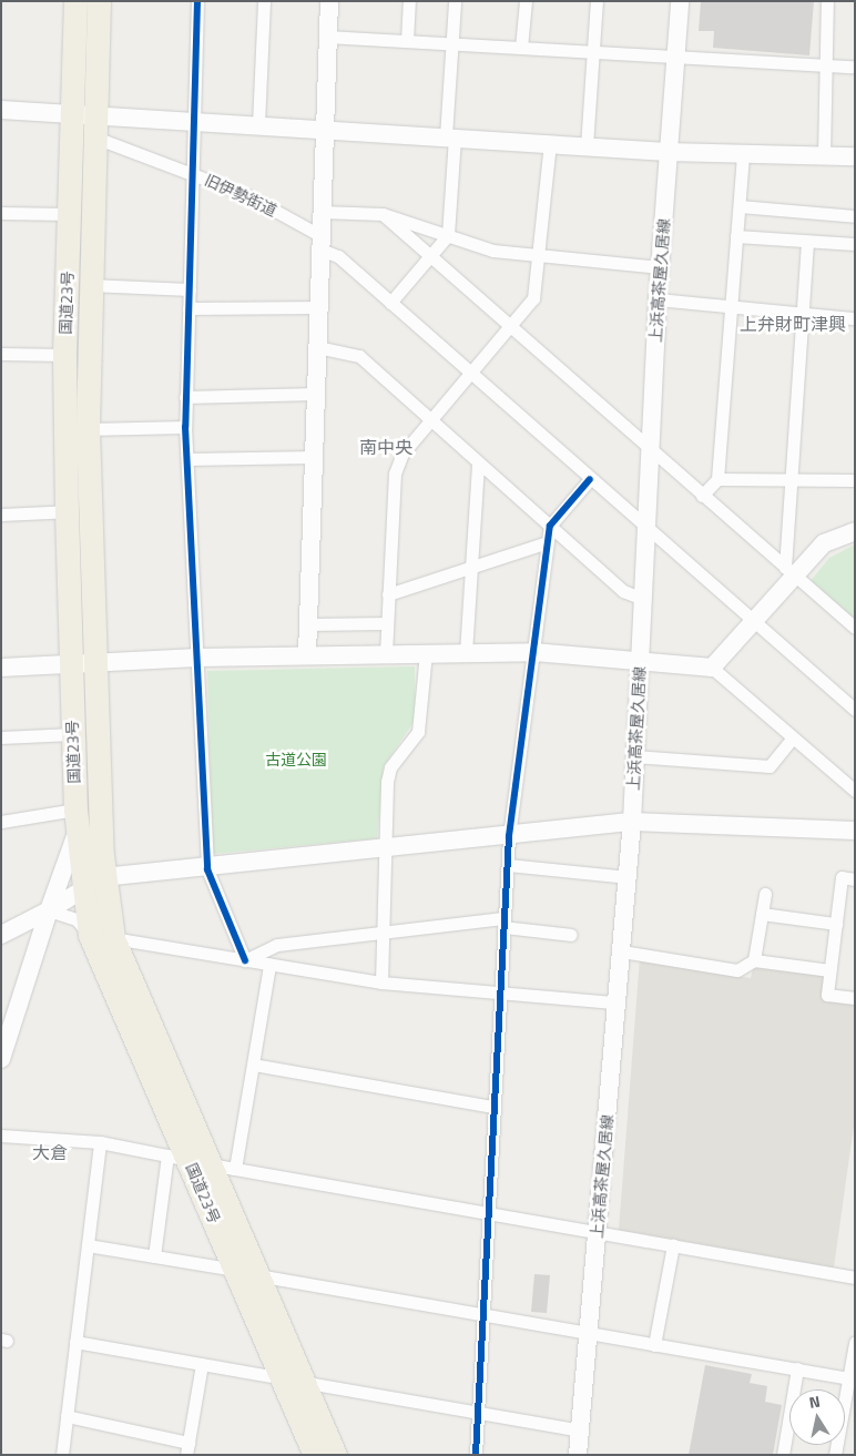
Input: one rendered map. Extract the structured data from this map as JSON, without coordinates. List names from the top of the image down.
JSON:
{
  "streets": {
    "highway": ["国道23号"],
    "street": ["旧伊勢街道", "上浜高茶屋久居線"]
  },
  "crossings": [
    ["旧伊勢街道", "上浜高茶屋久居線"],
    ["旧伊勢街道", "国道23号"]
  ],
  "districts": ["上弁財町津興", "南中央", "大倉"],
  "parks": ["古道公園"],
  "north": "top"
}
